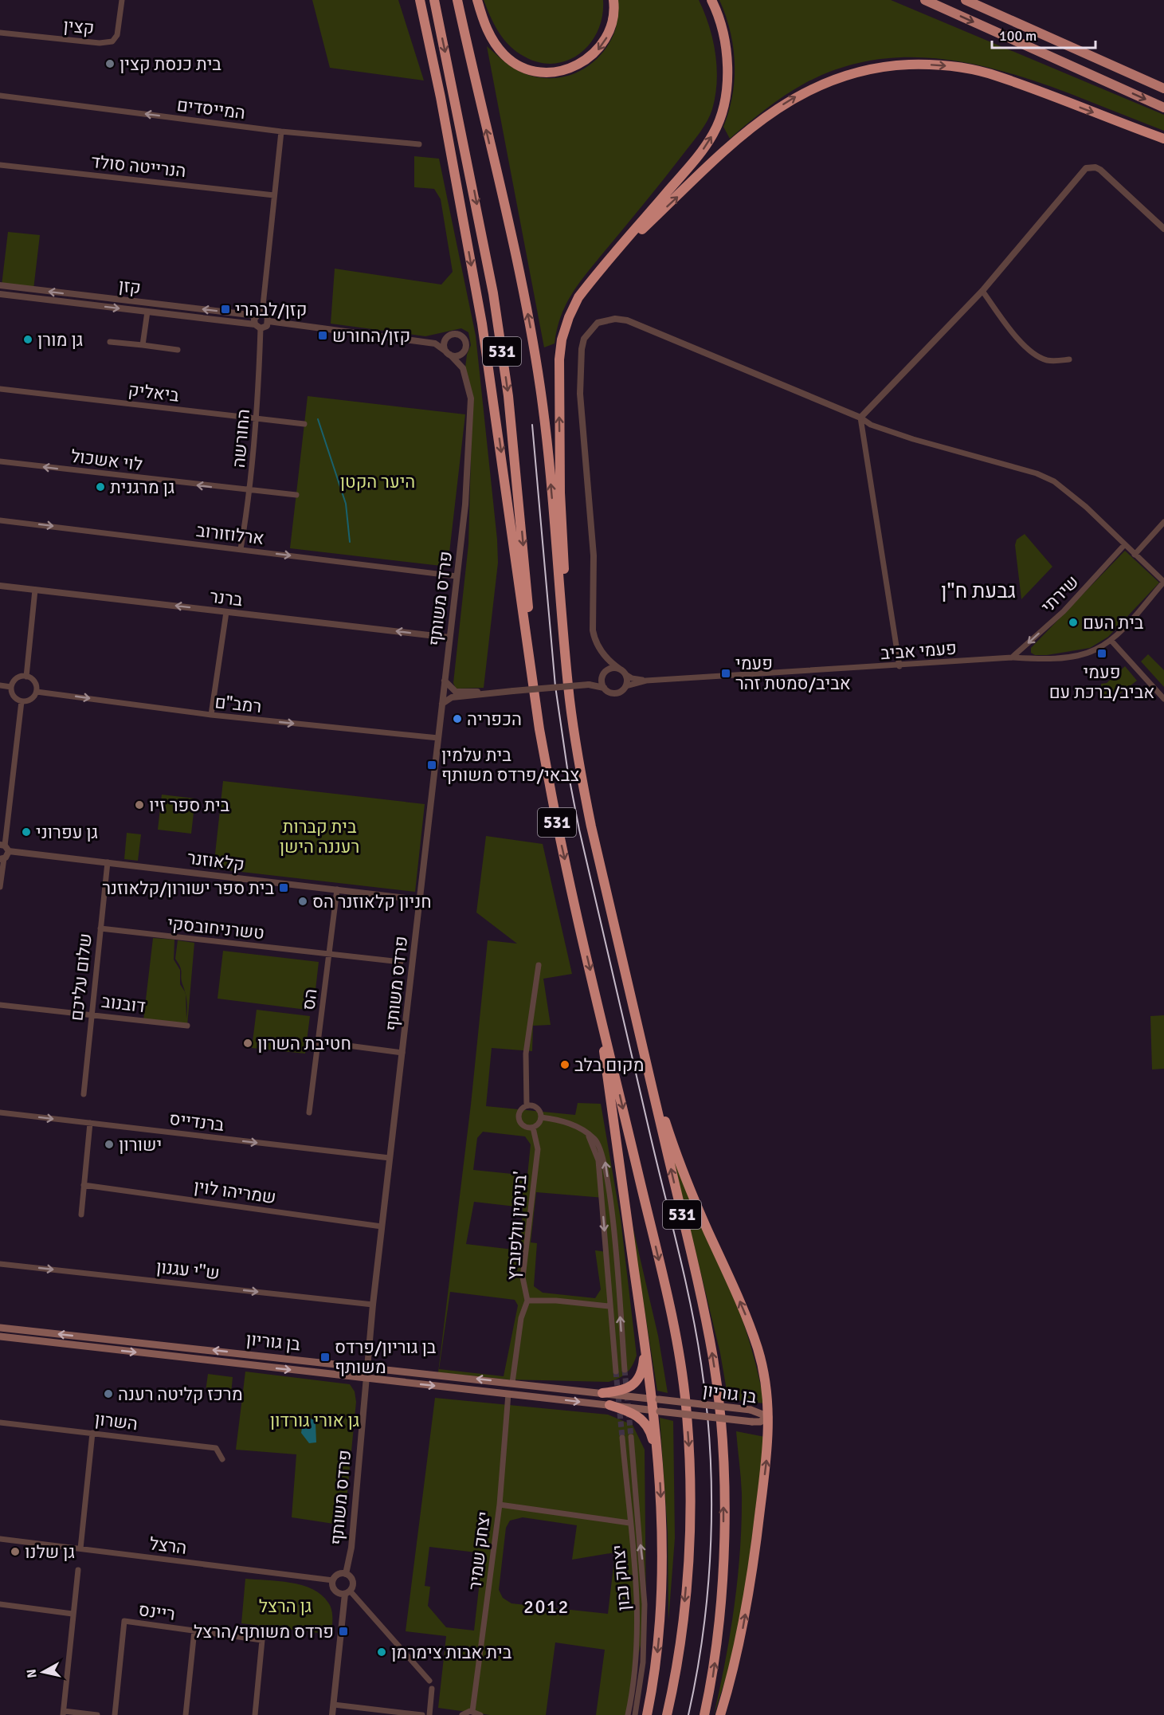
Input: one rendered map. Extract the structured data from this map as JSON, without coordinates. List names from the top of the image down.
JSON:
{
  "streets": {
    "highway": ["531"],
    "main road": ["בן גוריון"],
    "street": [
      "קצין",
      "המייסדים",
      "הנרייטה סולד",
      "קזן",
      "ביאליק",
      "החורשה",
      "לוי אשכול",
      "ארלוזורוב",
      "שירתי",
      "ברנר",
      "פרדס משותף",
      "פעמי אביב",
      "רמב\"ם",
      "קלאוזנר",
      "טשרניחובסקי",
      "שלום עליכם",
      "הס",
      "דובנוב",
      "ברנדייס",
      "שמריהו לוין",
      "בנימין וולפוביץ'",
      "ש''י עגנון",
      "השרון",
      "הרצל",
      "יצחק שמיר",
      "יצחק נבון",
      "ריינס"
    ]
  },
  "crossings": [
    ["קזן", "החורשה"],
    ["ביאליק", "החורשה"],
    ["החורשה", "לוי אשכול"],
    ["החורשה", "ארלוזורוב"],
    ["ארלוזורוב", "פרדס משותף"],
    ["שירתי", "פעמי אביב"],
    ["ברנר", "פרדס משותף"],
    ["פרדס משותף", "רמב\"ם"],
    ["פרדס משותף", "קלאוזנר"],
    ["פרדס משותף", "ברנדייס"],
    ["פרדס משותף", "שמריהו לוין"],
    ["פרדס משותף", "ש''י עגנון"],
    ["פרדס משותף", "בן גוריון"],
    ["פרדס משותף", "הרצל"],
    ["קלאוזנר", "שלום עליכם"],
    ["קלאוזנר", "הס"],
    ["טשרניחובסקי", "שלום עליכם"],
    ["טשרניחובסקי", "הס"],
    ["שלום עליכם", "דובנוב"],
    ["בנימין וולפוביץ'", "בן גוריון"],
    ["בן גוריון", "יצחק שמיר"]
  ],
  "one_way": [
    "המייסדים",
    "לוי אשכול",
    "ארלוזורוב",
    "שירתי",
    "ברנר",
    "רמב\"ם",
    "ברנדייס",
    "ש''י עגנון"
  ],
  "districts": ["גבעת ח\"ן", "2012"],
  "parks": [
    "היער הקטן",
    "בית קברות רעננה הישן",
    "גן אורי גורדון",
    "גן הרצל"
  ],
  "places": {
    "other": [
      "בית כנסת קצין",
      "גן מורן",
      "גן מרגנית",
      "בית העם",
      "הכפריה",
      "בית ספר זיו",
      "גן עפרוני",
      "חניון קלאוזנר הס",
      "חטיבת השרון",
      "מקום בלב",
      "ישורון",
      "מרכז קליטה רענה",
      "גן שלנו",
      "בית אבות צימרמן"
    ],
    "transit": [
      "קזן/לבהרי",
      "קזן/החורש",
      "פעמי אביב/ברכת עם",
      "פעמי אביב/סמטת זהר",
      "בית עלמין צבאי/פרדס משותף",
      "בית ספר ישורון/קלאוזנר",
      "בן גוריון/פרדס משותף",
      "פרדס משותף/הרצל"
    ]
  },
  "scale_bar": "100 m",
  "north": "left"
}
